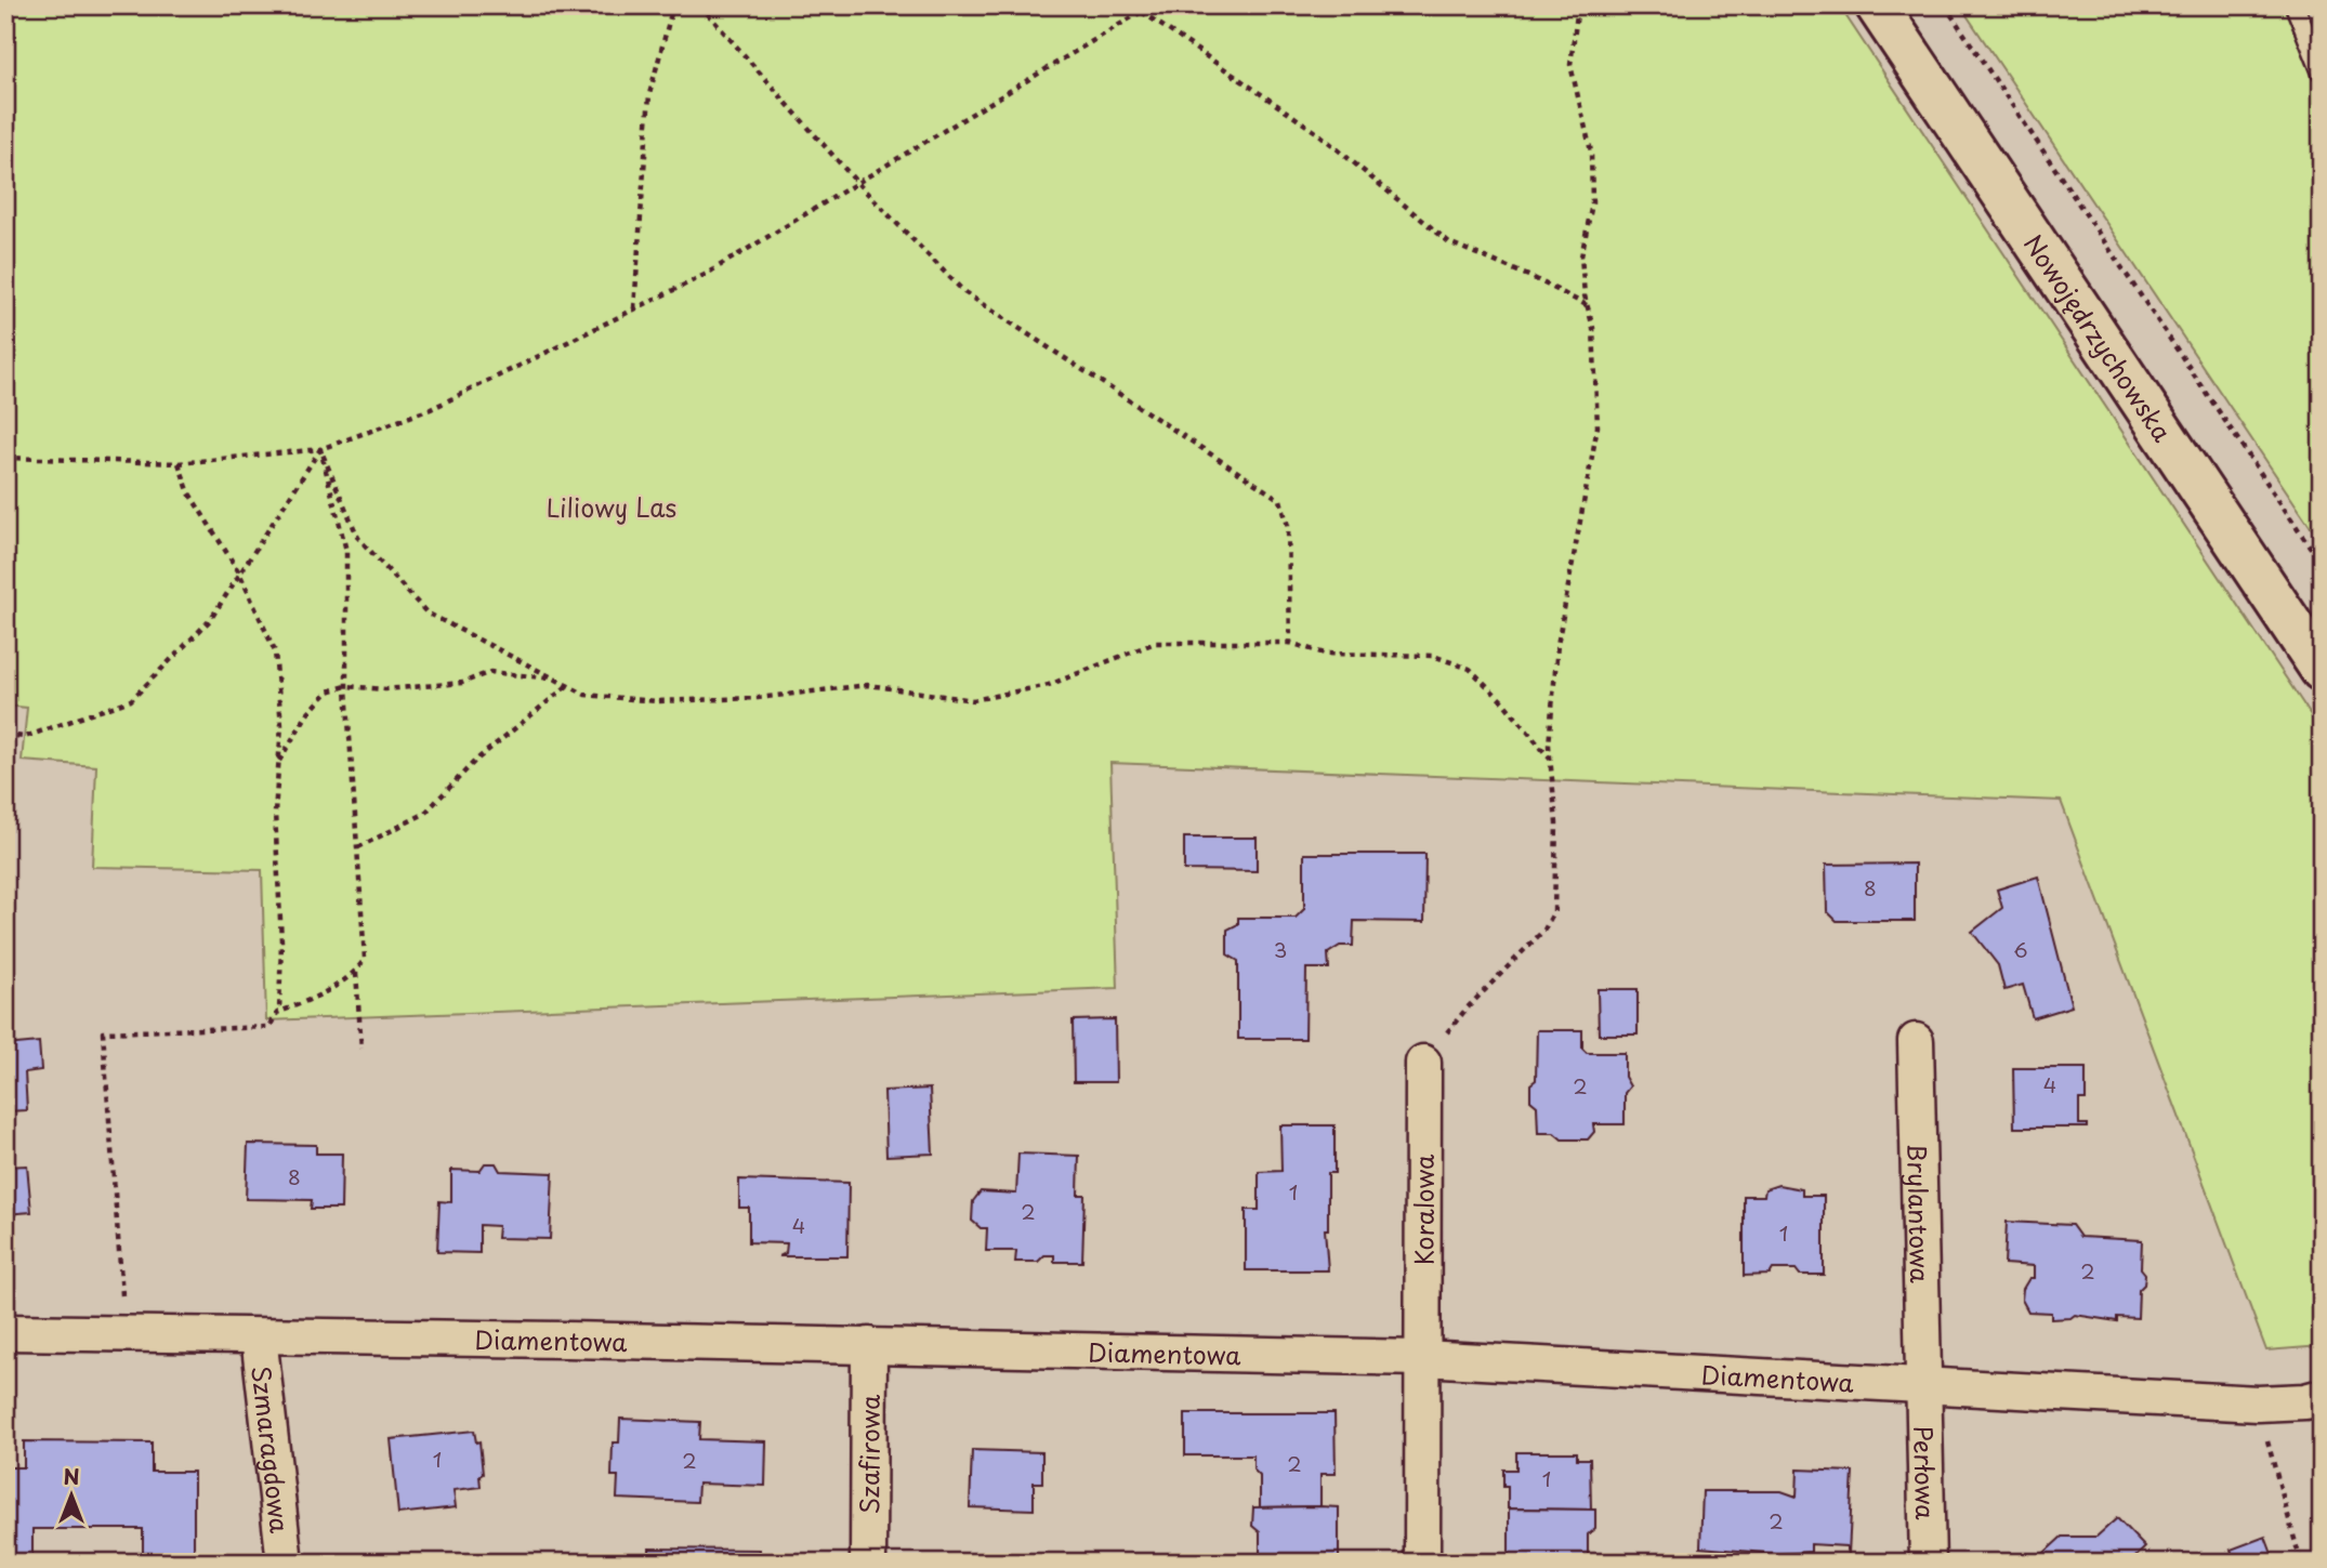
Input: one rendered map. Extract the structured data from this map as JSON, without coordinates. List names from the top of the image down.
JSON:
{
  "streets": {
    "street": [
      "Nowojędrzychowska",
      "Koralowa",
      "Brylantowa",
      "Diamentowa",
      "Szmaragdowa",
      "Szafirowa",
      "Perłowa"
    ]
  },
  "crossings": [
    ["Koralowa", "Diamentowa"],
    ["Brylantowa", "Diamentowa"],
    ["Brylantowa", "Perłowa"],
    ["Diamentowa", "Szmaragdowa"],
    ["Diamentowa", "Szafirowa"],
    ["Diamentowa", "Perłowa"]
  ],
  "parks": ["Liliowy Las"],
  "house_numbers": [
    "8",
    "3",
    "6",
    "4",
    "2",
    "8",
    "1",
    "2",
    "4",
    "1",
    "2",
    "1",
    "2",
    "2",
    "1",
    "2"
  ],
  "north": "top"
}
